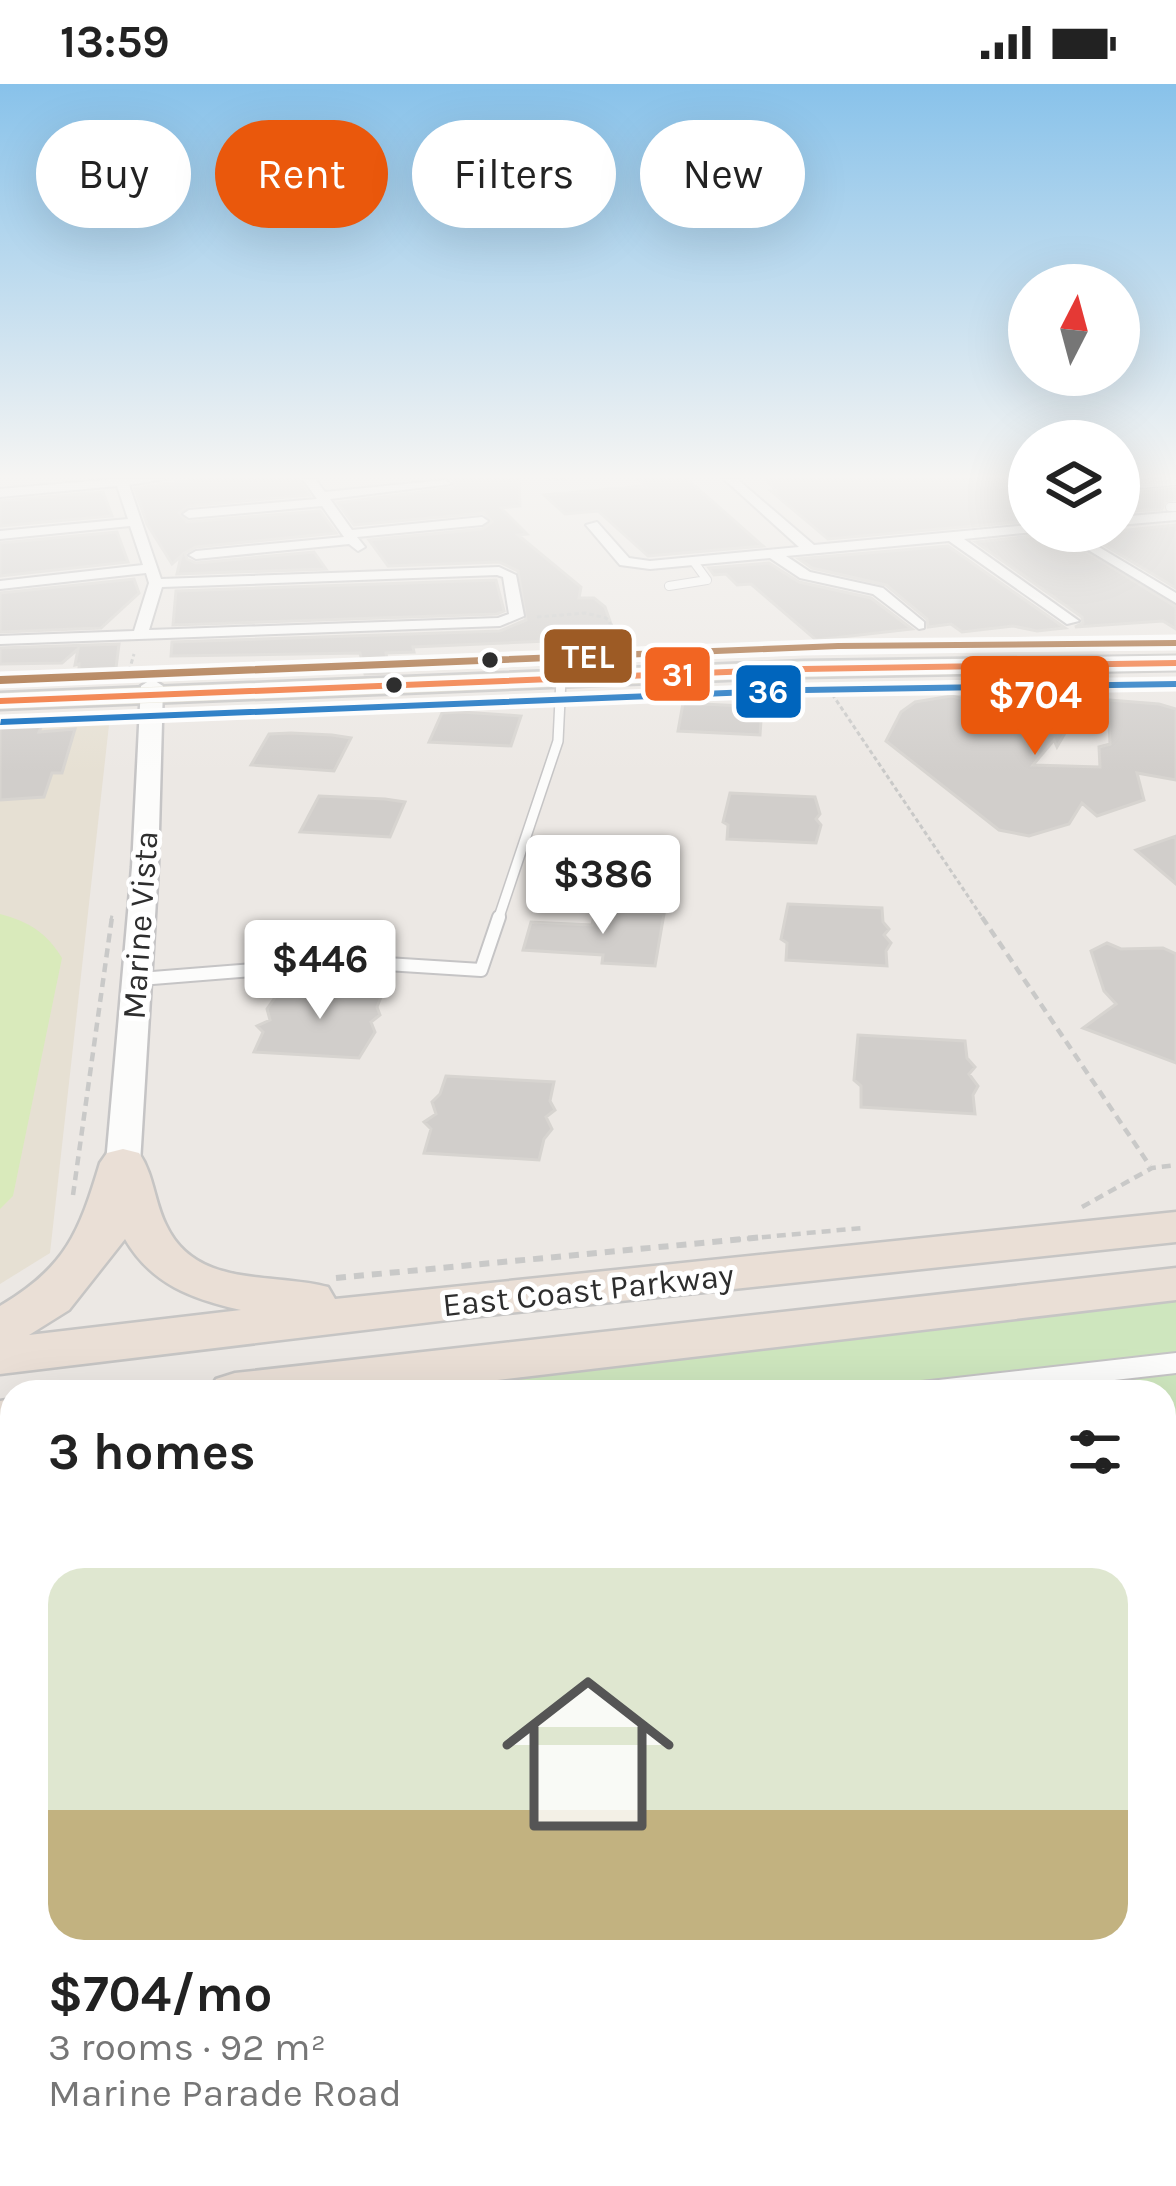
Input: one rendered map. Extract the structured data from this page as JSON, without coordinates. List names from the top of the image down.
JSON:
{
  "streets": {
    "highway": ["East Coast Parkway"],
    "street": ["Marine Vista"]
  },
  "lines": ["transit line TEL", "transit line 31", "transit line 36"],
  "north": "top",
  "page": {
    "status": "13:59",
    "chip": [
      "Buy",
      "Rent",
      "Filters",
      "New"
    ],
    "price": ["$704", "$386", "$446"],
    "heading": "3 homes",
    "list": [
      {
        "name": "$704/mo",
        "note": "3 rooms · 92 m² · Marine Parade Road"
      }
    ]
  }
}
